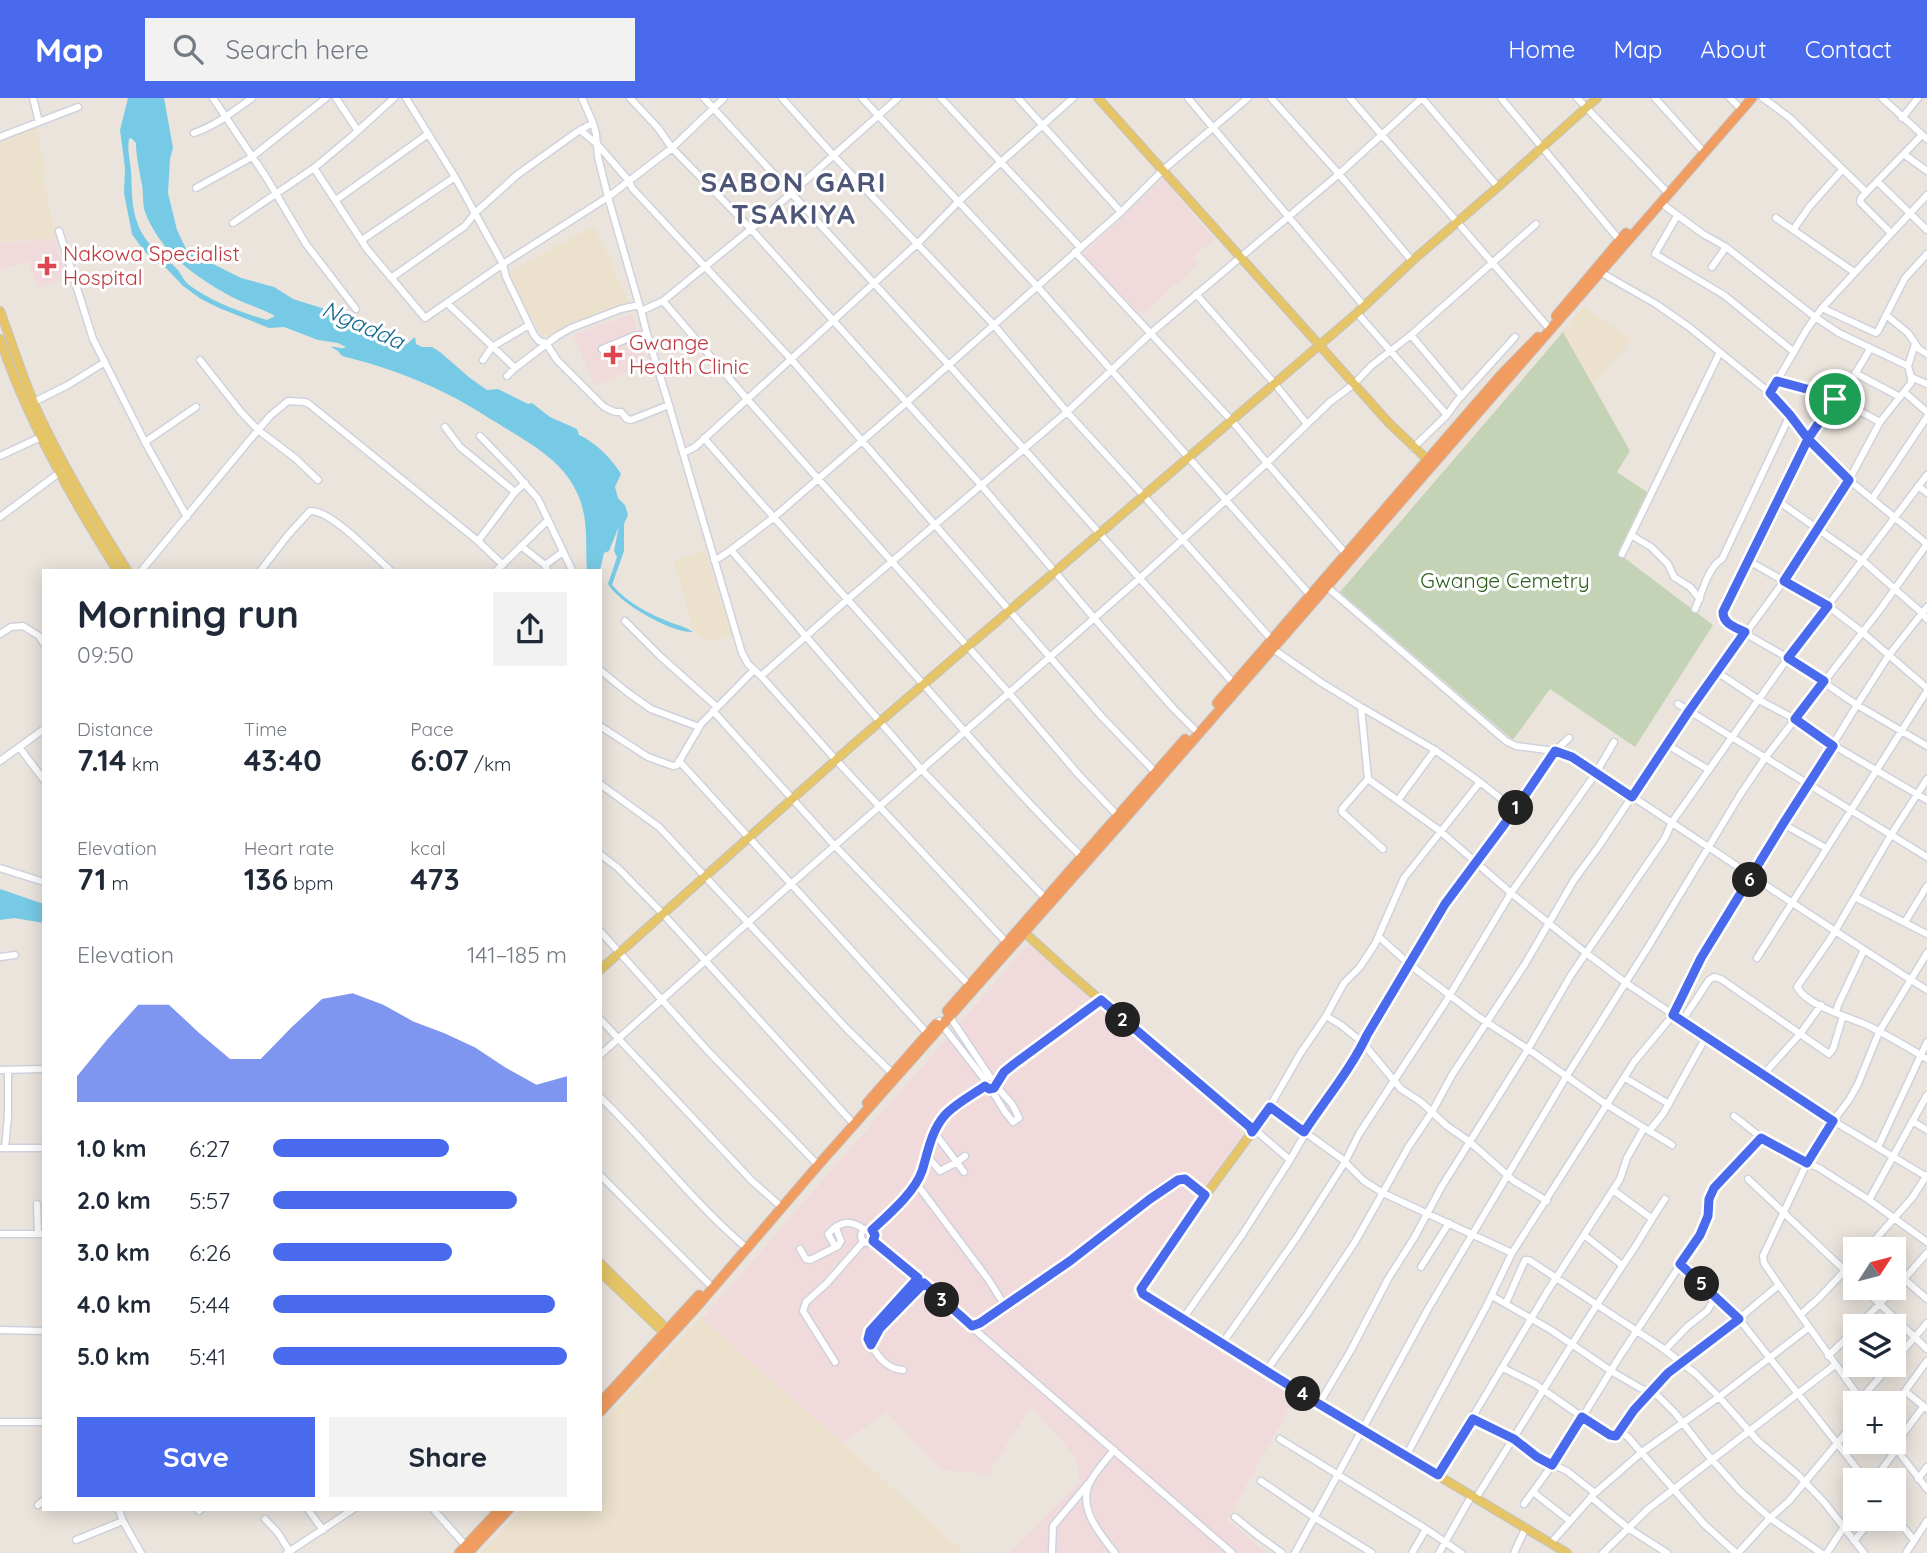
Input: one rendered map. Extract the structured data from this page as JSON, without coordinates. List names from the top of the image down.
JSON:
{
  "districts": ["SABON GARI TSAKIYA"],
  "water": ["Ngadda"],
  "parks": ["Gwange Cemetry"],
  "places": {
    "health": ["Nakowa Specialist Hospital", "Gwange Health Clinic"]
  },
  "north": "top right",
  "page": {
    "header": "Map",
    "search": "Search here",
    "nav": [
      "Home",
      "Map",
      "About",
      "Contact"
    ],
    "heading": ["Morning run", "09:50"],
    "stats": [
      ["Distance", "7.14 km"],
      ["Time", "43:40"],
      ["Pace", "6:07 /km"],
      ["Elevation", "71 m"],
      ["Heart rate", "136 bpm"],
      ["kcal", "473"]
    ],
    "pins": [
      "1",
      "6",
      "2",
      "5",
      "3",
      "4"
    ],
    "chart": ["Elevation", "141–185 m"],
    "list": [
      {
        "name": "1.0 km",
        "note": "6:27"
      },
      {
        "name": "2.0 km",
        "note": "5:57"
      },
      {
        "name": "3.0 km",
        "note": "6:26"
      },
      {
        "name": "4.0 km",
        "note": "5:44"
      },
      {
        "name": "5.0 km",
        "note": "5:41"
      }
    ],
    "map_buttons": ["+", "−"],
    "buttons": ["Save", "Share"]
  }
}
